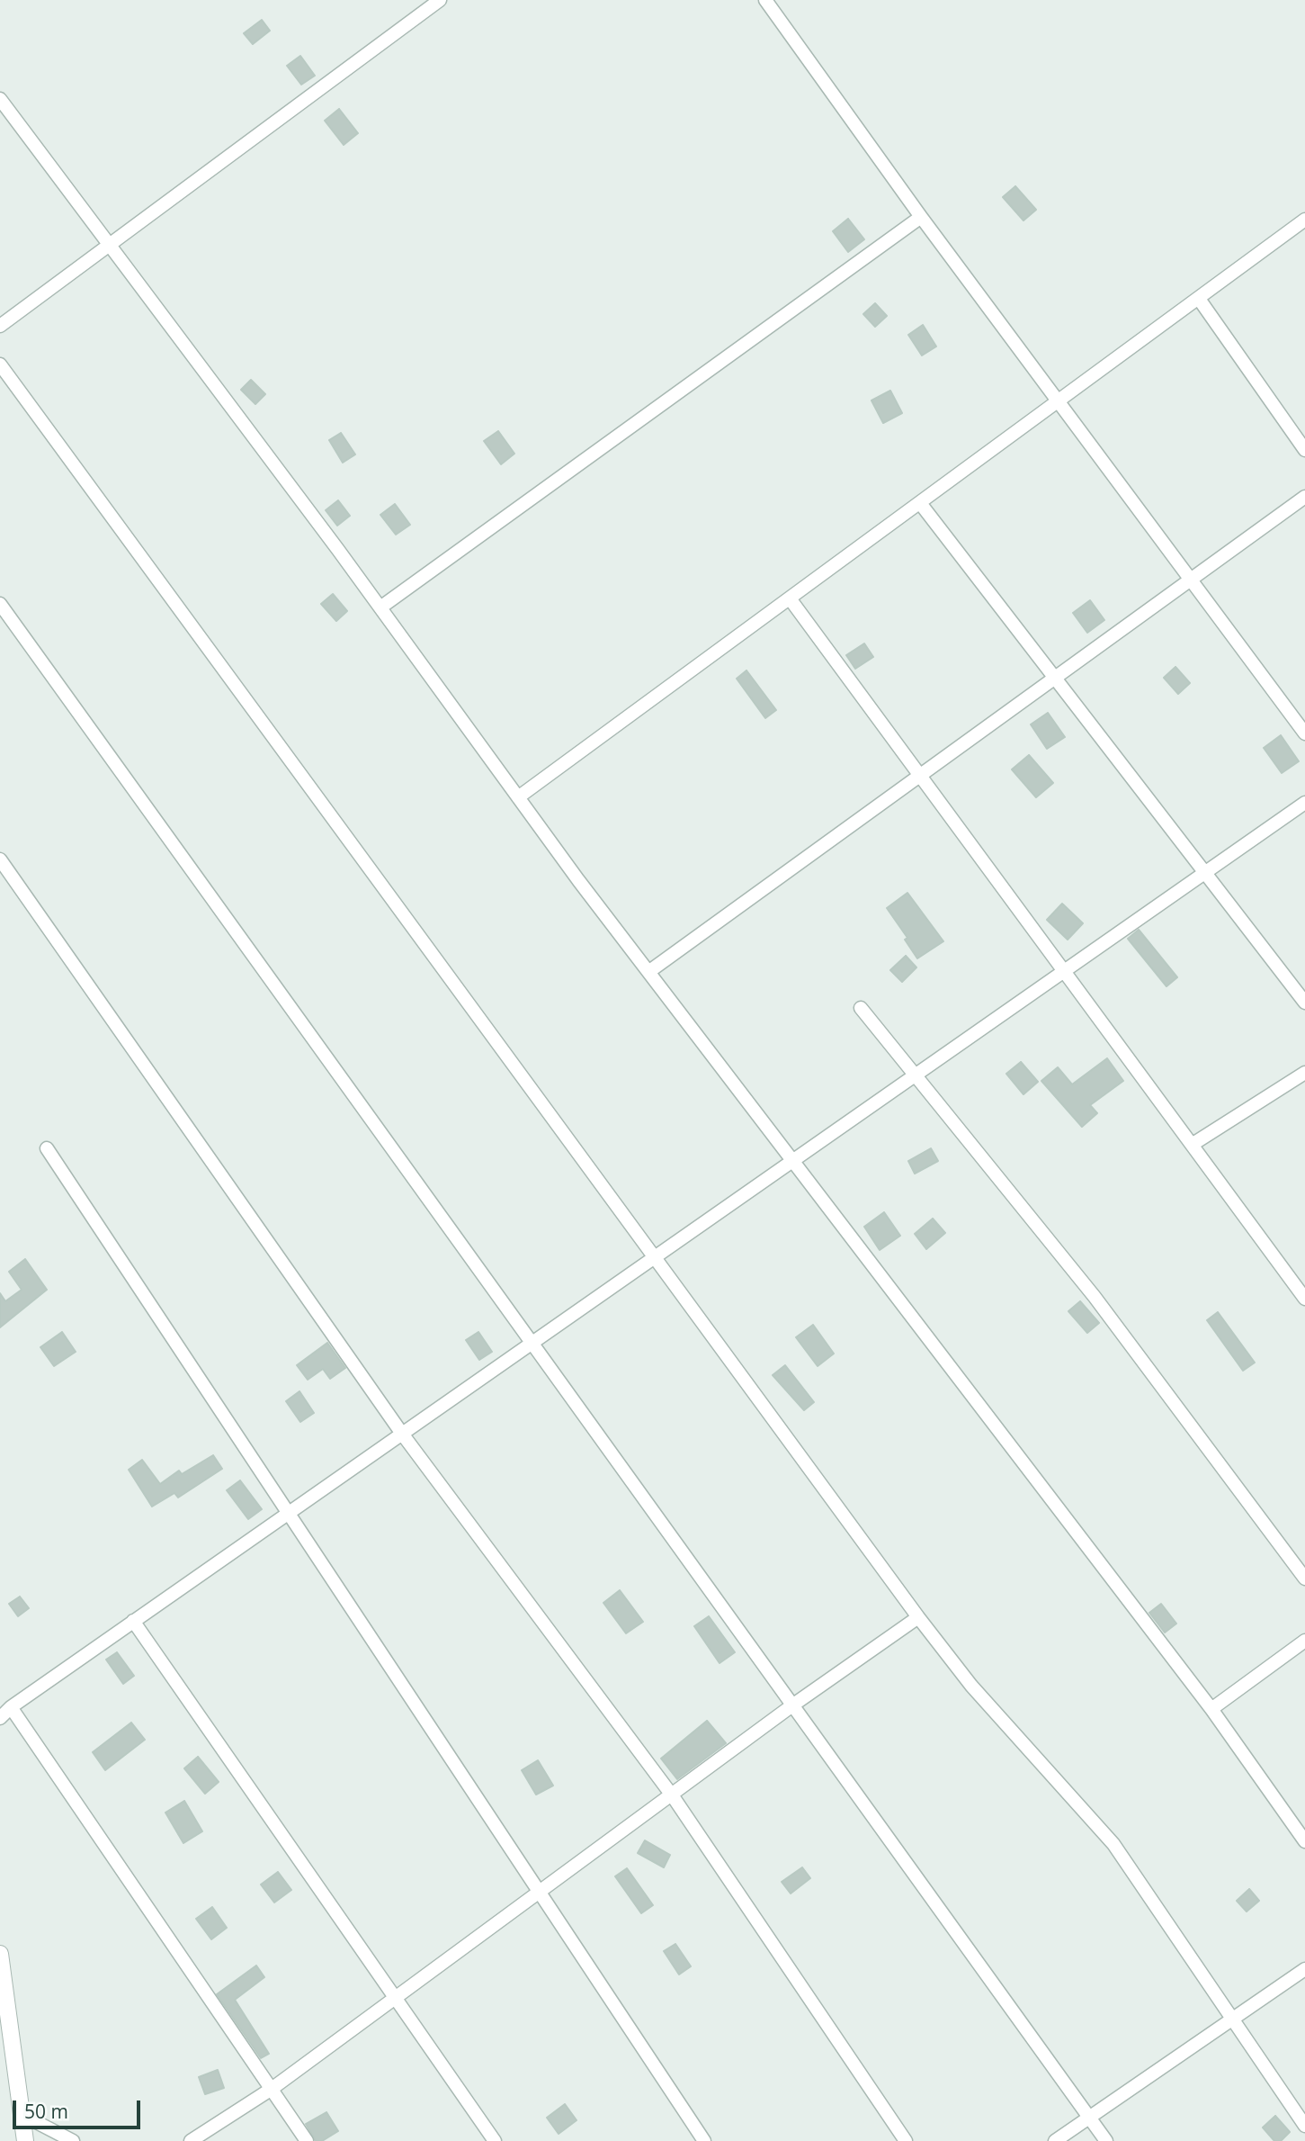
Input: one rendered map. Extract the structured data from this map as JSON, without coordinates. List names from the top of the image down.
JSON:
{
  "scale_bar": "50 m"
}
